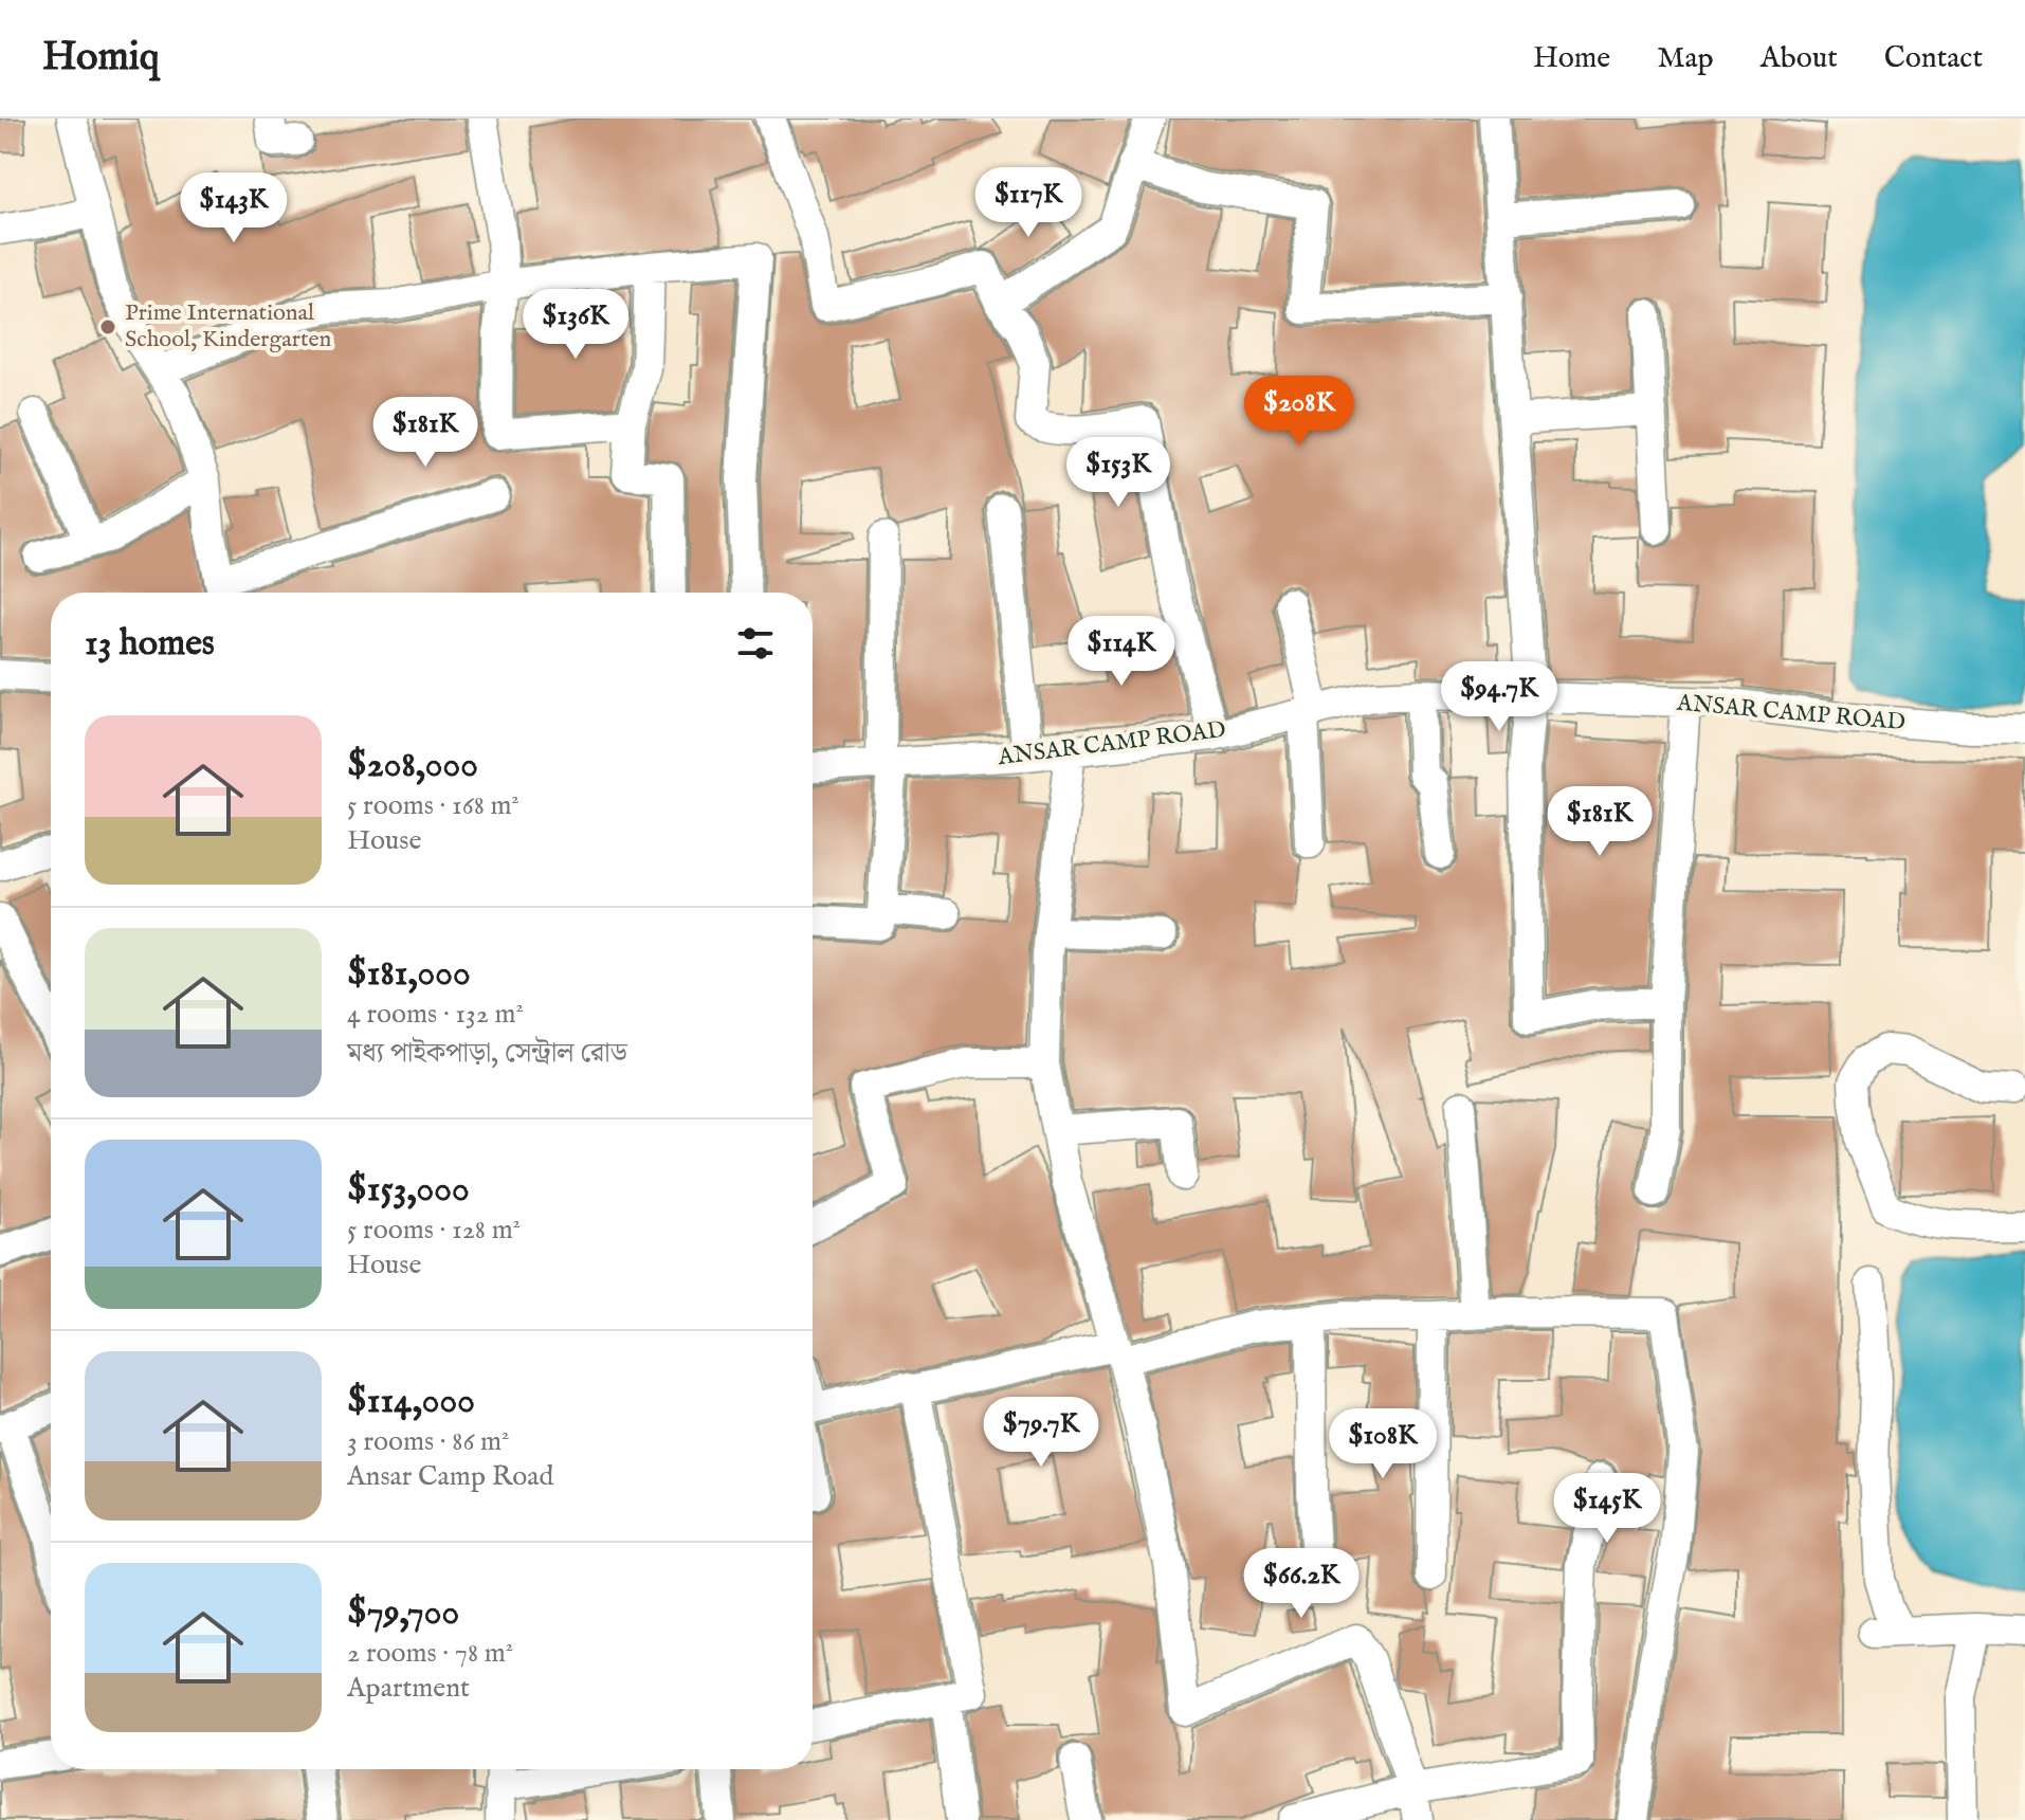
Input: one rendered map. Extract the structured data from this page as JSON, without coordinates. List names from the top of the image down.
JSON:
{
  "streets": {
    "street": ["ANSAR CAMP ROAD"]
  },
  "places": ["Prime International School, Kindergarten"],
  "page": {
    "header": "Homiq",
    "nav": [
      "Home",
      "Map",
      "About",
      "Contact"
    ],
    "price": [
      "$117K",
      "$143K",
      "$136K",
      "$208K",
      "$181K",
      "$153K",
      "$114K",
      "$94.7K",
      "$181K",
      "$79.7K",
      "$108K",
      "$145K",
      "$66.2K"
    ],
    "heading": "13 homes",
    "list": [
      {
        "name": "$208,000",
        "note": "5 rooms · 168 m² · House"
      },
      {
        "name": "$181,000",
        "note": "4 rooms · 132 m² · মধ্য পাইকপাড়া, সেন্ট্রাল রোড"
      },
      {
        "name": "$153,000",
        "note": "5 rooms · 128 m² · House"
      },
      {
        "name": "$114,000",
        "note": "3 rooms · 86 m² · Ansar Camp Road"
      },
      {
        "name": "$79,700",
        "note": "2 rooms · 78 m² · Apartment"
      }
    ]
  }
}
